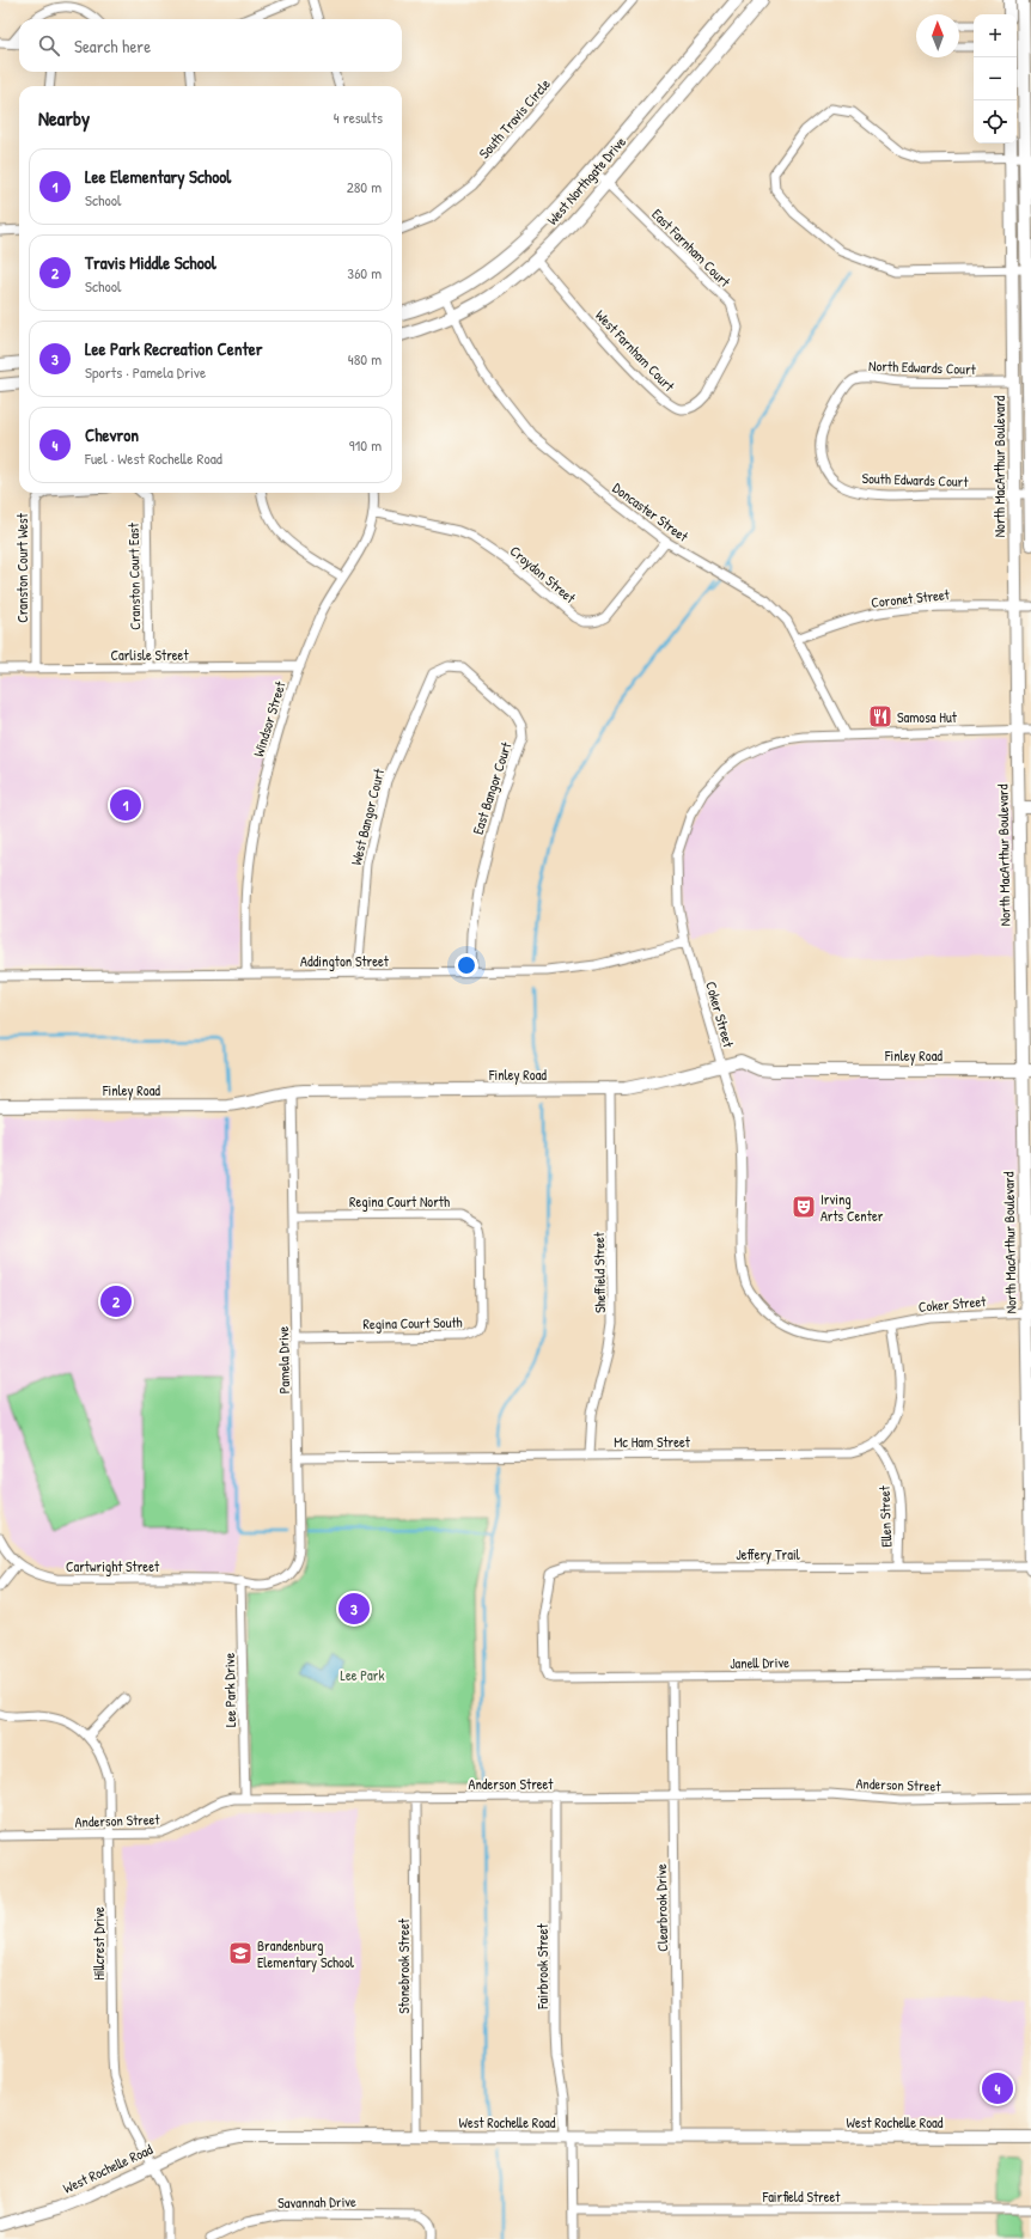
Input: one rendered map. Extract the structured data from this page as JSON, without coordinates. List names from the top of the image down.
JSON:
{
  "streets": {
    "main road": [
      "West Northgate Drive",
      "North MacArthur Boulevard",
      "Finley Road",
      "West Rochelle Road"
    ],
    "street": [
      "South Travis Circle",
      "East Farnham Court",
      "West Farnham Court",
      "North Edwards Court",
      "South Edwards Court",
      "Doncaster Street",
      "Cranston Court West",
      "Croydon Street",
      "Cranston Court East",
      "Coronet Street",
      "Carlisle Street",
      "Windsor Street",
      "East Bangor Court",
      "West Bangor Court",
      "Addington Street",
      "Coker Street",
      "Regina Court North",
      "Sheffield Street",
      "Regina Court South",
      "Pamela Drive",
      "Mc Ham Street",
      "Ellen Street",
      "Jeffery Trail",
      "Cartwright Street",
      "Janell Drive",
      "Lee Park Drive",
      "Anderson Street",
      "Clearbrook Drive",
      "Hillcrest Drive",
      "Stonebrook Street",
      "Fairbrook Street",
      "Fairfield Street",
      "Savannah Drive"
    ]
  },
  "crossings": [
    ["West Northgate Drive", "East Farnham Court"],
    ["West Northgate Drive", "West Farnham Court"],
    ["West Northgate Drive", "Doncaster Street"],
    ["East Farnham Court", "West Farnham Court"],
    ["North Edwards Court", "North MacArthur Boulevard"],
    ["North Edwards Court", "South Edwards Court"],
    ["North MacArthur Boulevard", "South Edwards Court"],
    ["North MacArthur Boulevard", "Coronet Street"],
    ["North MacArthur Boulevard", "Coker Street"],
    ["North MacArthur Boulevard", "Finley Road"],
    ["North MacArthur Boulevard", "Jeffery Trail"],
    ["Doncaster Street", "Croydon Street"],
    ["Doncaster Street", "Coronet Street"],
    ["Doncaster Street", "Coker Street"],
    ["Cranston Court West", "Carlisle Street"],
    ["Croydon Street", "Windsor Street"],
    ["Cranston Court East", "Carlisle Street"],
    ["Carlisle Street", "Windsor Street"],
    ["Windsor Street", "Addington Street"],
    ["East Bangor Court", "West Bangor Court"],
    ["East Bangor Court", "Addington Street"],
    ["West Bangor Court", "Addington Street"],
    ["Addington Street", "Coker Street"],
    ["Coker Street", "Finley Road"],
    ["Coker Street", "Mc Ham Street"],
    ["Finley Road", "Sheffield Street"],
    ["Finley Road", "Pamela Drive"],
    ["Regina Court North", "Regina Court South"],
    ["Regina Court North", "Pamela Drive"],
    ["Sheffield Street", "Mc Ham Street"],
    ["Regina Court South", "Pamela Drive"],
    ["Pamela Drive", "Mc Ham Street"],
    ["Pamela Drive", "Cartwright Street"],
    ["Pamela Drive", "Lee Park Drive"],
    ["Mc Ham Street", "Ellen Street"],
    ["Ellen Street", "Jeffery Trail"],
    ["Jeffery Trail", "Janell Drive"],
    ["Cartwright Street", "Lee Park Drive"],
    ["Janell Drive", "Clearbrook Drive"],
    ["Lee Park Drive", "Anderson Street"],
    ["Anderson Street", "Clearbrook Drive"],
    ["Anderson Street", "Hillcrest Drive"],
    ["Anderson Street", "Stonebrook Street"],
    ["Anderson Street", "Fairbrook Street"],
    ["Clearbrook Drive", "West Rochelle Road"],
    ["Hillcrest Drive", "West Rochelle Road"],
    ["Stonebrook Street", "West Rochelle Road"],
    ["Fairbrook Street", "West Rochelle Road"],
    ["Fairbrook Street", "Fairfield Street"]
  ],
  "parks": ["Lee Park"],
  "places": {
    "restaurant": ["Samosa Hut"],
    "theatre": ["Irving Arts Center"],
    "school or university": ["Brandenburg Elementary School"]
  },
  "north": "top",
  "page": {
    "map_buttons": ["+", "−"],
    "search": "Search here",
    "heading": ["Nearby", "4 results"],
    "list": [
      {
        "mark": "1",
        "name": "Lee Elementary School",
        "note": "School",
        "value": "280 m"
      },
      {
        "mark": "2",
        "name": "Travis Middle School",
        "note": "School",
        "value": "360 m"
      },
      {
        "mark": "3",
        "name": "Lee Park Recreation Center",
        "note": "Sports · Pamela Drive",
        "value": "480 m"
      },
      {
        "mark": "4",
        "name": "Chevron",
        "note": "Fuel · West Rochelle Road",
        "value": "910 m"
      }
    ],
    "pins": [
      "1",
      "2",
      "3",
      "4"
    ]
  }
}
